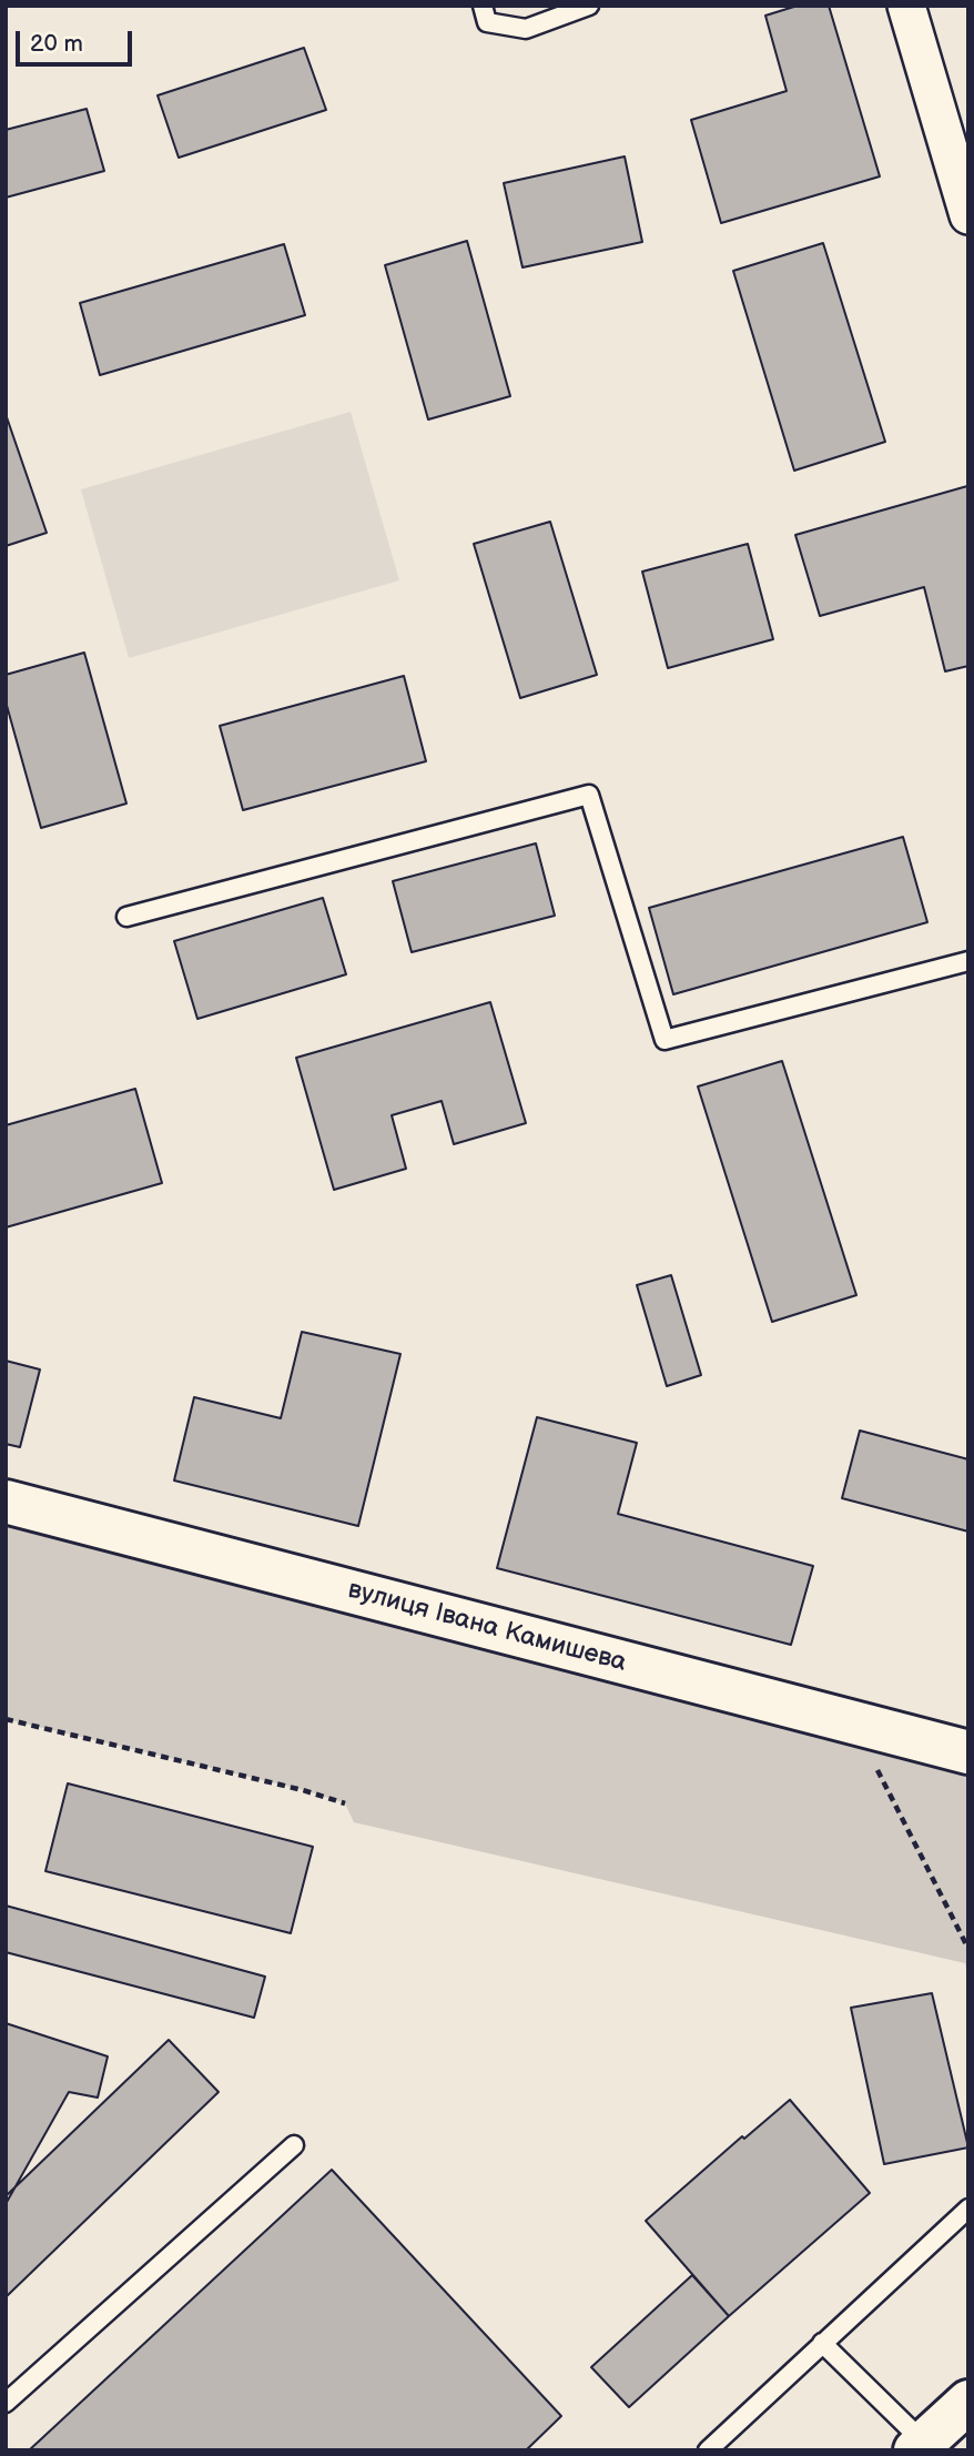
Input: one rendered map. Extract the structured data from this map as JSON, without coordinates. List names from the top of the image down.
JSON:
{
  "streets": {
    "street": ["вулиця Івана Камишева"]
  },
  "scale_bar": "20 m"
}
